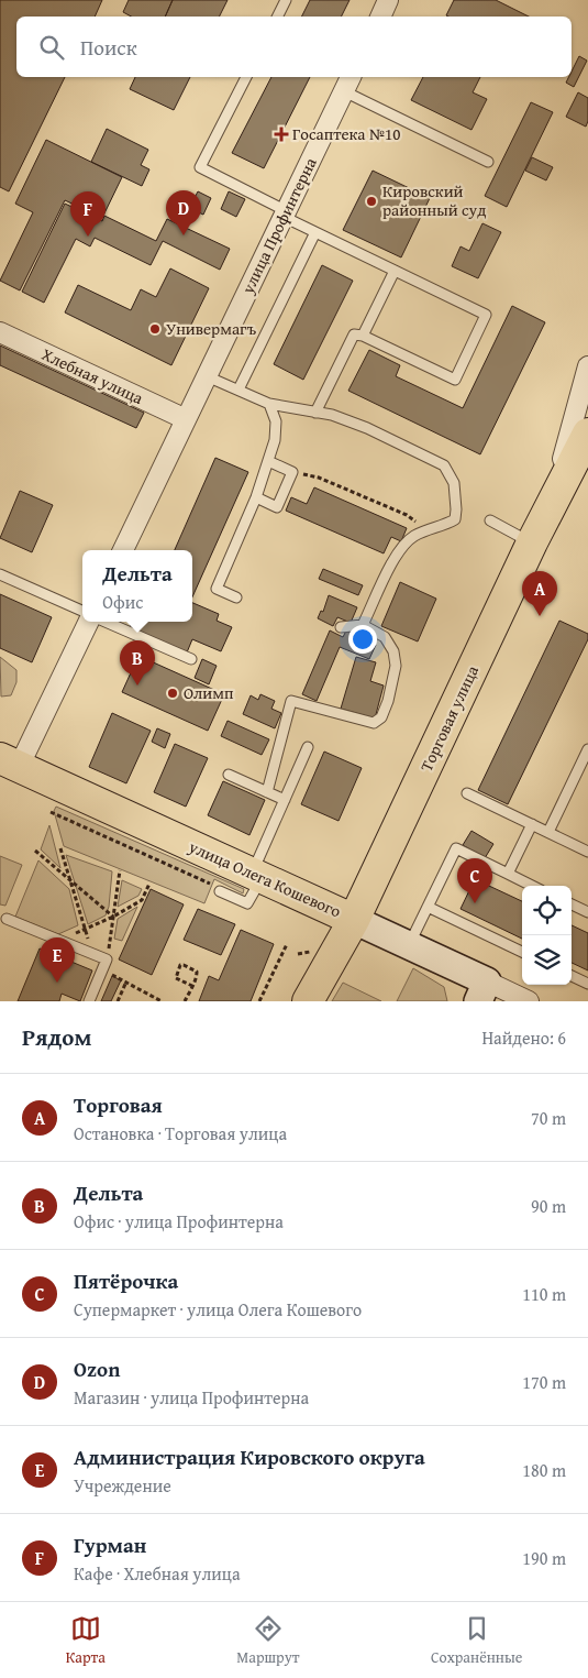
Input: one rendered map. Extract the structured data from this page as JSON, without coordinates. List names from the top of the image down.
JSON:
{
  "streets": {
    "main road": ["Торговая улица", "улица Олега Кошевого"],
    "street": ["улица Профинтерна", "Хлебная улица"]
  },
  "crossings": [
    ["улица Профинтерна", "Хлебная улица"],
    ["Торговая улица", "улица Олега Кошевого"]
  ],
  "places": {
    "health": ["Госаптека №10"],
    "other": ["Кировский районный суд", "Универмагъ", "Олимп"]
  },
  "page": {
    "search": "Поиск",
    "pins": [
      "D",
      "F",
      "A",
      "B",
      "C",
      "E"
    ],
    "popup": ["Дельта", "Офис"],
    "heading": ["Рядом", "Найдено: 6"],
    "list": [
      {
        "mark": "A",
        "name": "Торговая",
        "note": "Остановка · Торговая улица",
        "value": "70 m"
      },
      {
        "mark": "B",
        "name": "Дельта",
        "note": "Офис · улица Профинтерна",
        "value": "90 m"
      },
      {
        "mark": "C",
        "name": "Пятёрочка",
        "note": "Супермаркет · улица Олега Кошевого",
        "value": "110 m"
      },
      {
        "mark": "D",
        "name": "Ozon",
        "note": "Магазин · улица Профинтерна",
        "value": "170 m"
      },
      {
        "mark": "E",
        "name": "Администрация Кировского округа",
        "note": "Учреждение",
        "value": "180 m"
      },
      {
        "mark": "F",
        "name": "Гурман",
        "note": "Кафе · Хлебная улица",
        "value": "190 m"
      }
    ],
    "nav": ["Карта", "Маршрут", "Сохранённые"]
  }
}
